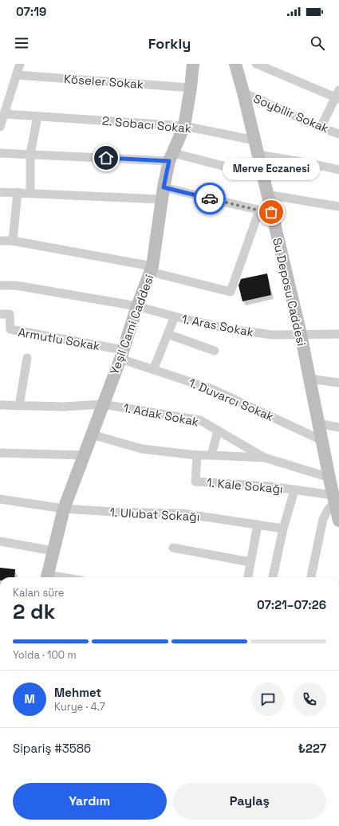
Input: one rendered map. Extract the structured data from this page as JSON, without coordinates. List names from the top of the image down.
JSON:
{
  "streets": {
    "main road": ["Su Deposu Caddesi", "Yeşil Cami Caddesi"],
    "street": [
      "Köseler Sokak",
      "Soybilir Sokak",
      "2. Sobacı Sokak",
      "1. Aras Sokak",
      "Armutlu Sokak",
      "1. Duvarcı Sokak",
      "1. Adak Sokak",
      "1. Kale Sokağı",
      "1. Ulubat Sokağı"
    ]
  },
  "crossings": [
    ["Köseler Sokak", "Yeşil Cami Caddesi"],
    ["Soybilir Sokak", "Su Deposu Caddesi"],
    ["2. Sobacı Sokak", "Su Deposu Caddesi"],
    ["2. Sobacı Sokak", "Yeşil Cami Caddesi"],
    ["Su Deposu Caddesi", "1. Aras Sokak"],
    ["Su Deposu Caddesi", "1. Duvarcı Sokak"],
    ["Su Deposu Caddesi", "1. Kale Sokağı"],
    ["Yeşil Cami Caddesi", "1. Aras Sokak"],
    ["Yeşil Cami Caddesi", "Armutlu Sokak"],
    ["Yeşil Cami Caddesi", "1. Duvarcı Sokak"],
    ["Yeşil Cami Caddesi", "1. Adak Sokak"],
    ["Yeşil Cami Caddesi", "1. Ulubat Sokağı"],
    ["Armutlu Sokak", "1. Duvarcı Sokak"]
  ],
  "places": ["Merve Eczanesi"],
  "page": {
    "status": "07:19",
    "header": "Forkly",
    "bubble": "Merve Eczanesi",
    "heading": ["2 dk", "Kalan süre", "07:21–07:26"],
    "panel": [
      "Mehmet",
      "Kurye · 4.7",
      "Sipariş #3586",
      "₺227"
    ],
    "bar": "Yolda · 100 m",
    "round": "M",
    "buttons": ["Yardım", "Paylaş"]
  }
}
